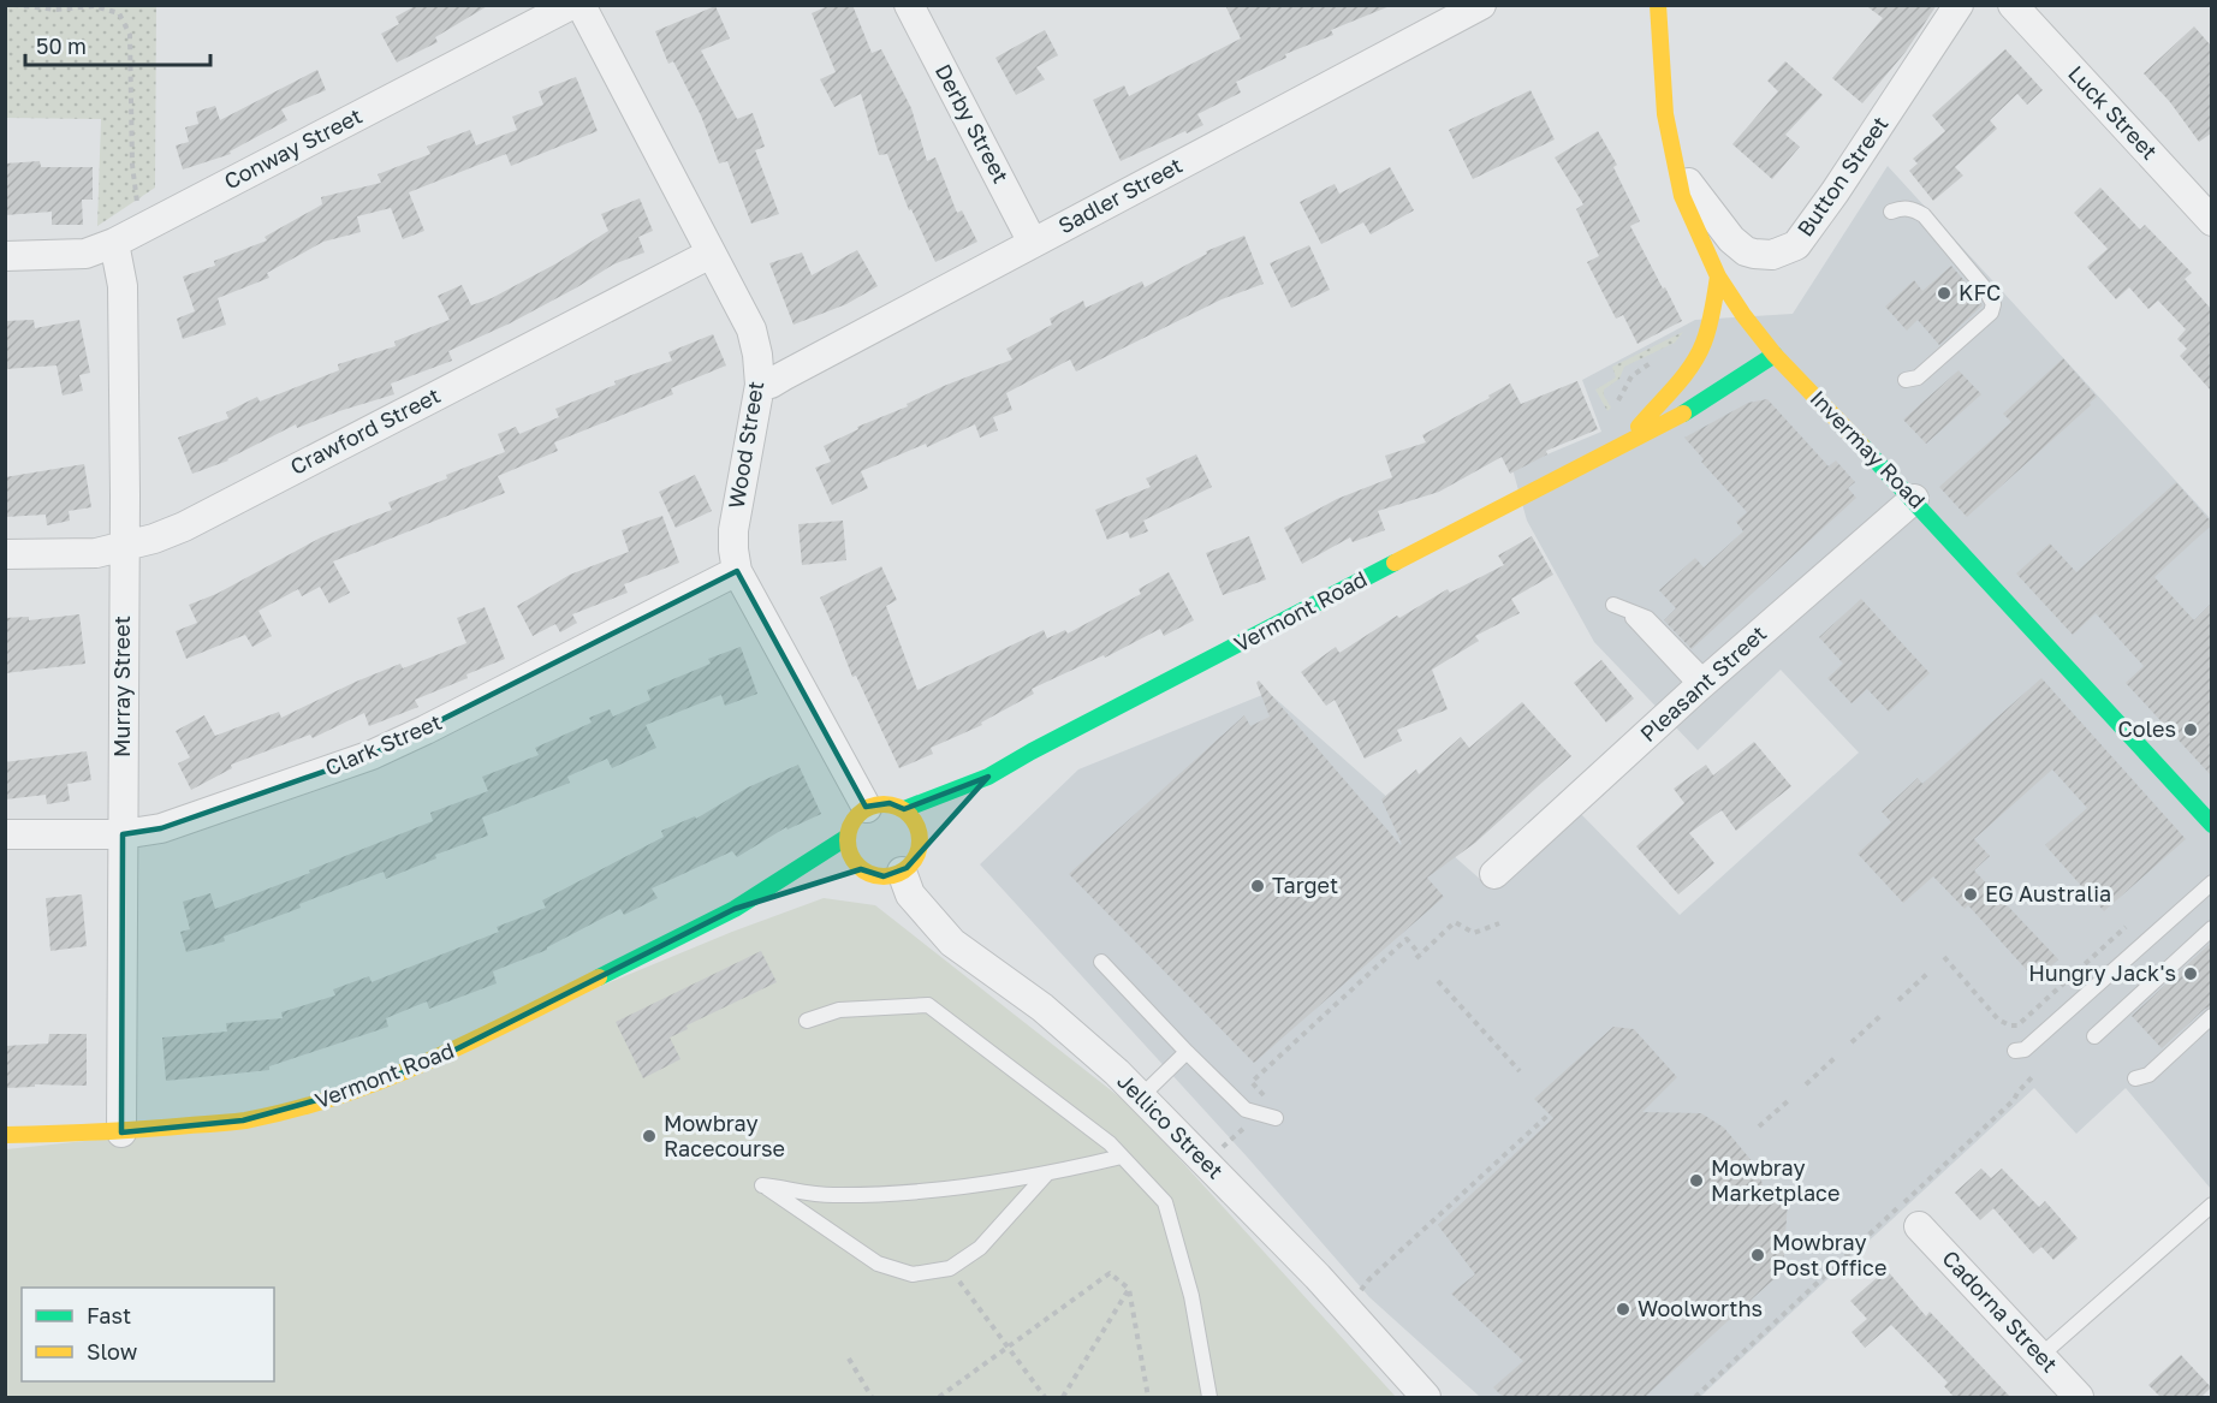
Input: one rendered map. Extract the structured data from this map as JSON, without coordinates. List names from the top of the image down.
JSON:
{
  "streets": {
    "street": [
      "Luck Street",
      "Derby Street",
      "Conway Street",
      "Button Street",
      "Sadler Street",
      "Crawford Street",
      "Wood Street",
      "Invermay Road",
      "Vermont Road",
      "Pleasant Street",
      "Murray Street",
      "Clark Street",
      "Jellico Street",
      "Cadorna Street"
    ]
  },
  "crossings": [
    ["Derby Street", "Sadler Street"],
    ["Conway Street", "Murray Street"],
    ["Button Street", "Invermay Road"],
    ["Sadler Street", "Wood Street"],
    ["Crawford Street", "Wood Street"],
    ["Crawford Street", "Murray Street"],
    ["Wood Street", "Vermont Road"],
    ["Wood Street", "Clark Street"],
    ["Wood Street", "Jellico Street"],
    ["Invermay Road", "Vermont Road"],
    ["Invermay Road", "Pleasant Street"],
    ["Vermont Road", "Murray Street"],
    ["Vermont Road", "Jellico Street"],
    ["Murray Street", "Clark Street"]
  ],
  "places": [
    "KFC",
    "Coles",
    "Target",
    "EG Australia",
    "Hungry Jack's",
    "Mowbray Racecourse",
    "Mowbray Marketplace",
    "Mowbray Post Office",
    "Woolworths"
  ],
  "legend": ["Fast", "Slow"],
  "scale_bar": "50 m"
}
